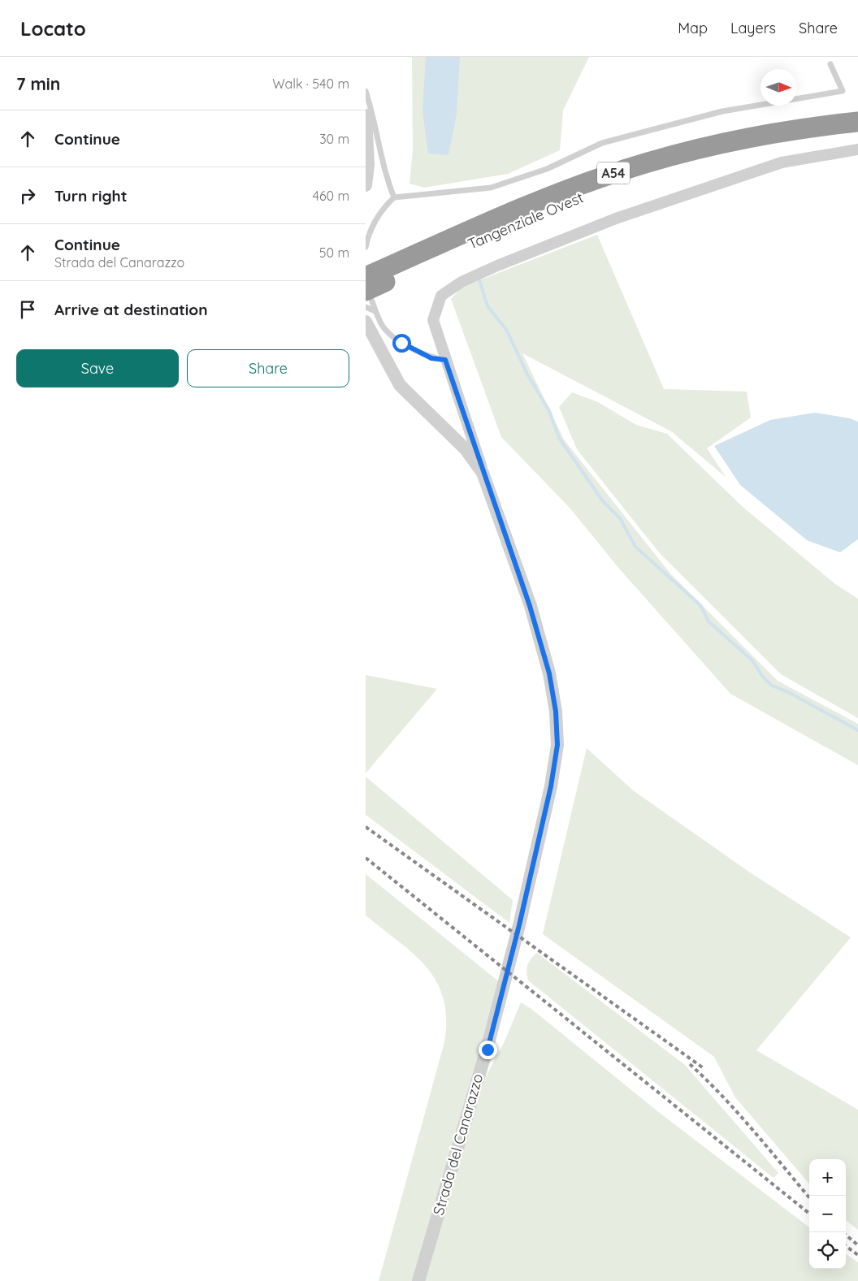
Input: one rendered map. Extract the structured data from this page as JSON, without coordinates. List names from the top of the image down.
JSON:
{
  "streets": {
    "highway": ["A54", "Tangenziale Ovest"],
    "street": ["Strada del Canarazzo"]
  },
  "north": "right",
  "page": {
    "header": "Locato",
    "nav": ["Map", "Layers", "Share"],
    "heading": ["7 min", "Walk · 540 m"],
    "list": [
      ["Continue", "30 m"],
      ["Turn right", "460 m"],
      ["Continue", "Strada del Canarazzo", "50 m"],
      "Arrive at destination"
    ],
    "buttons": ["Save", "Share"],
    "map_buttons": ["+", "−"]
  }
}
